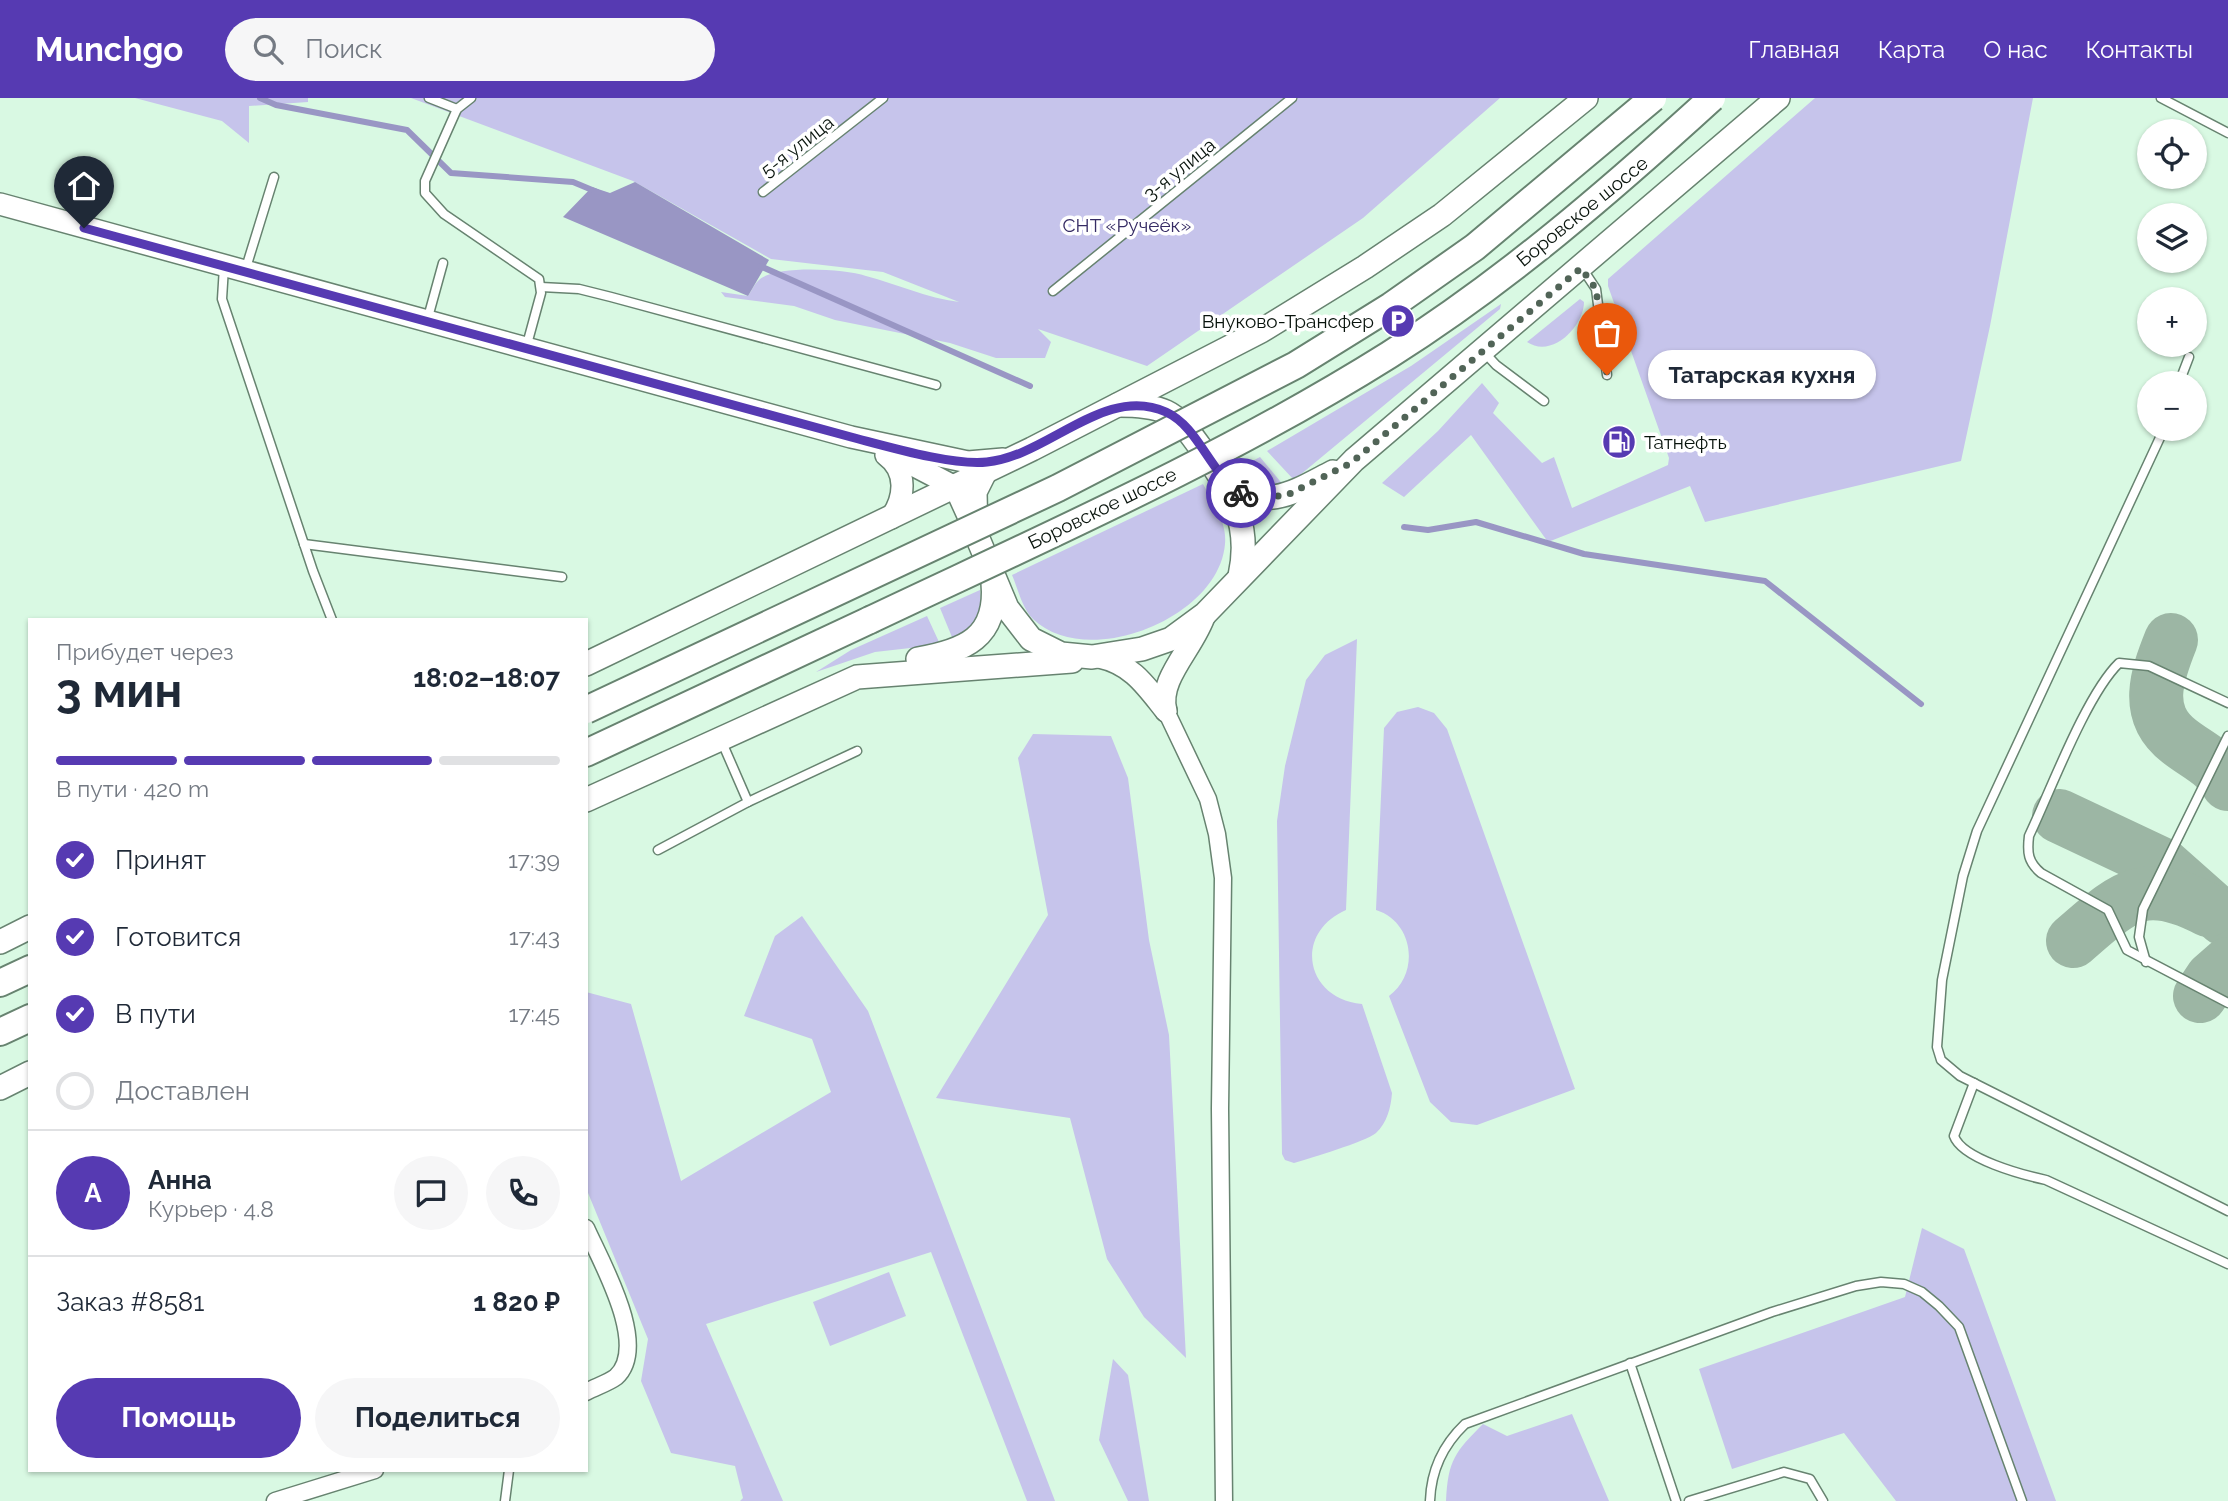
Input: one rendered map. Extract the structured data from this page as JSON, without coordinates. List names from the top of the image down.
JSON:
{
  "streets": {
    "main road": ["Боровское шоссе"],
    "lane": ["5-я улица", "3-я улица"]
  },
  "parks": ["СНТ «Ручеёк»"],
  "places": {
    "parking": ["Внуково-Трансфер"],
    "other": ["Татарская кухня"],
    "fuel station": ["Татнефть"]
  },
  "page": {
    "header": "Munchgo",
    "search": "Поиск",
    "nav": [
      "Главная",
      "Карта",
      "О нас",
      "Контакты"
    ],
    "map_buttons": ["+", "−"],
    "bubble": "Татарская кухня",
    "heading": ["3 мин", "Прибудет через", "18:02–18:07"],
    "panel": [
      "Анна",
      "Курьер · 4.8",
      "Заказ #8581",
      "1 820 ₽"
    ],
    "bar": "В пути · 420 m",
    "list": [
      ["Принят", "17:39"],
      ["Готовится", "17:43"],
      ["В пути", "17:45"],
      "Доставлен"
    ],
    "round": "А",
    "buttons": ["Помощь", "Поделиться"]
  }
}
